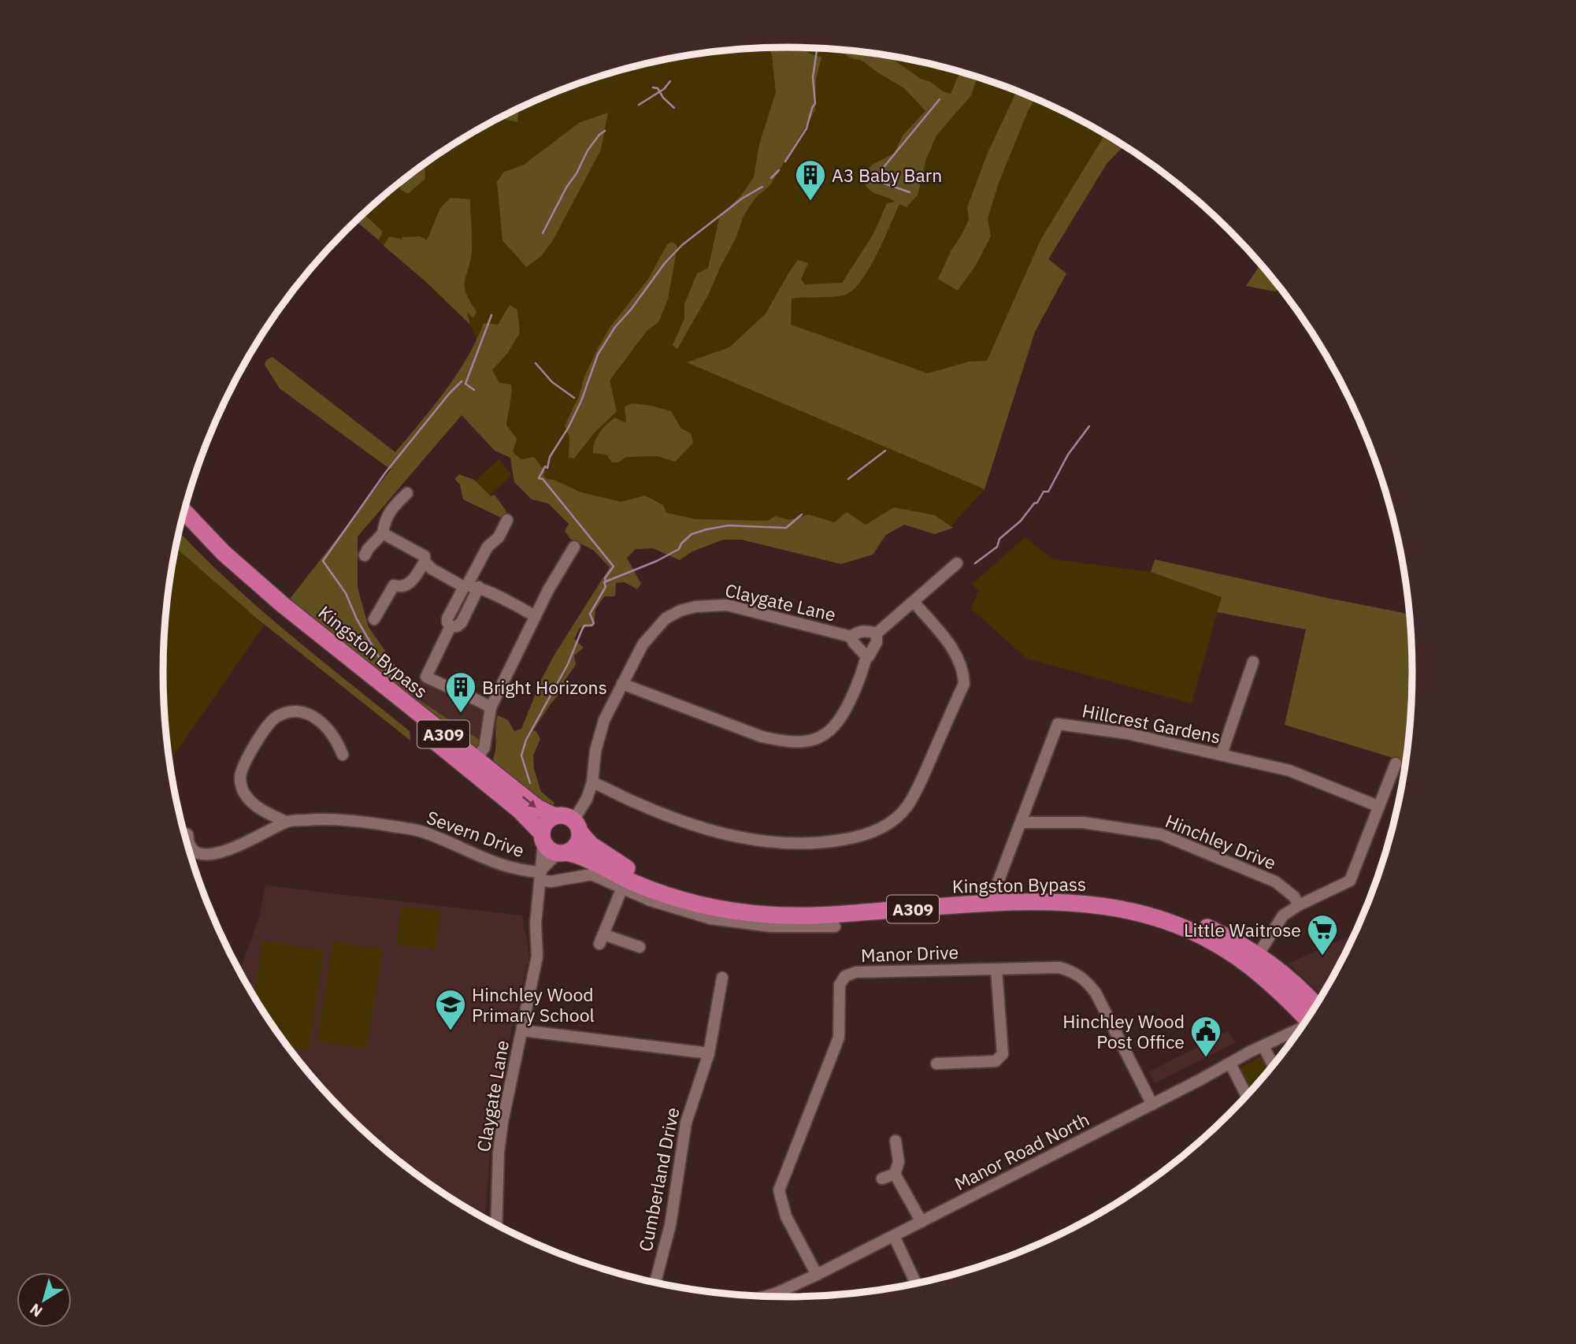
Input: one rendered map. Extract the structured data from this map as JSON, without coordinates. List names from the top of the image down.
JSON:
{
  "streets": {
    "highway": ["Kingston Bypass", "A309"],
    "street": [
      "Claygate Lane",
      "Hillcrest Gardens",
      "Severn Drive",
      "Hinchley Drive",
      "Manor Drive",
      "Manor Road North",
      "Cumberland Drive"
    ]
  },
  "crossings": [
    ["Claygate Lane", "Kingston Bypass"],
    ["Claygate Lane", "Severn Drive"],
    ["Kingston Bypass", "Hillcrest Gardens"],
    ["Hillcrest Gardens", "Hinchley Drive"],
    ["Manor Drive", "Manor Road North"]
  ],
  "places": {
    "building": ["A3 Baby Barn", "Bright Horizons"],
    "supermarket": ["Little Waitrose"],
    "school or university": ["Hinchley Wood Primary School"],
    "public building": ["Hinchley Wood Post Office"]
  },
  "north": "bottom left"
}
